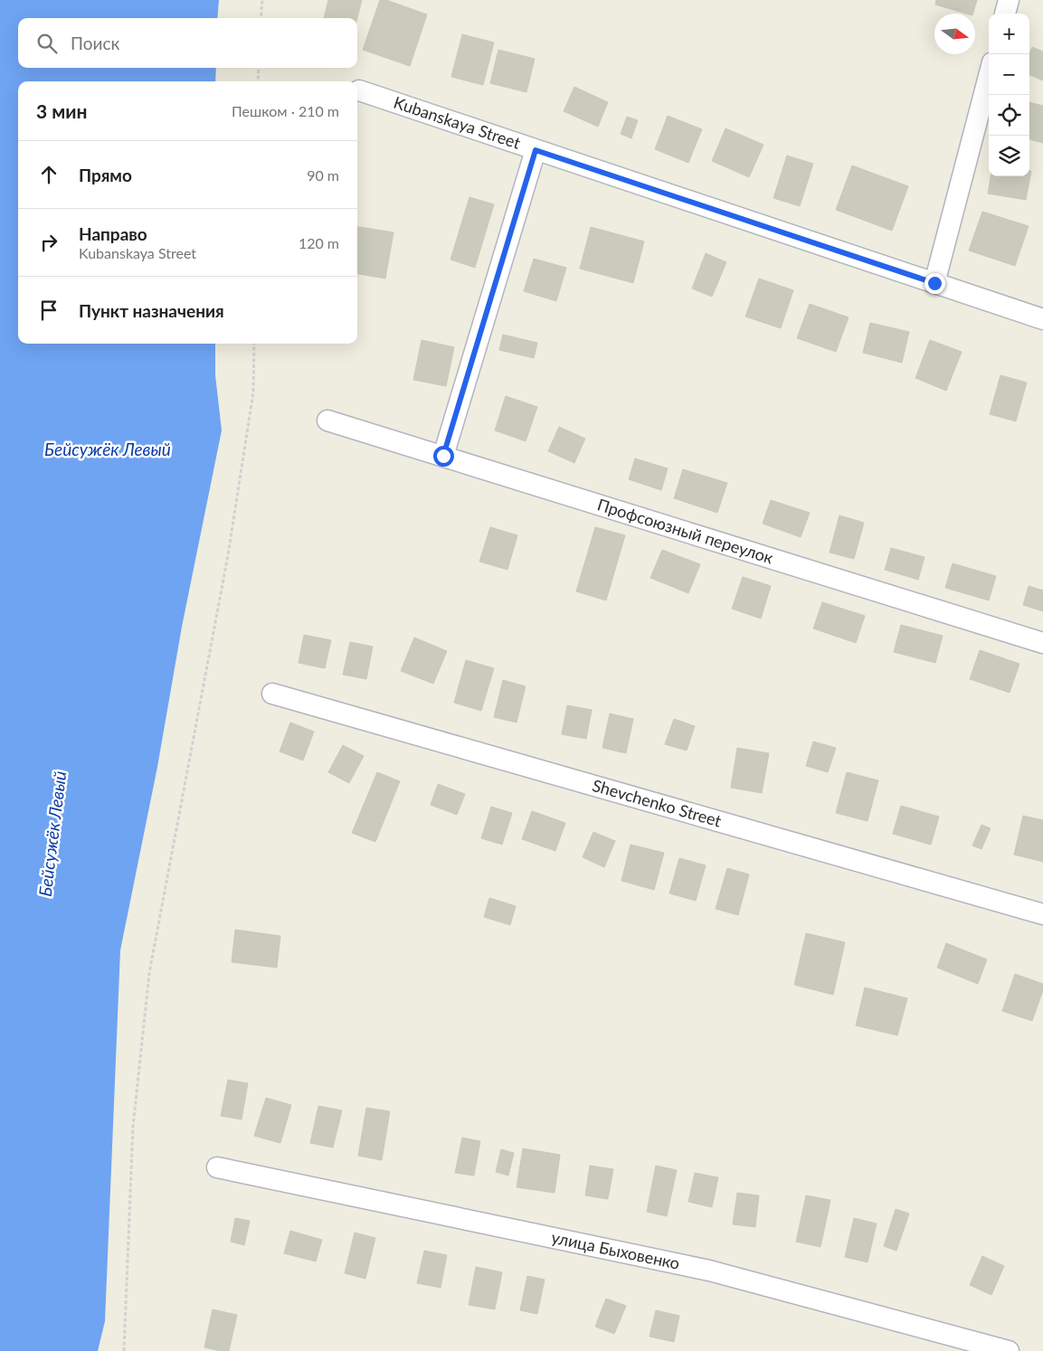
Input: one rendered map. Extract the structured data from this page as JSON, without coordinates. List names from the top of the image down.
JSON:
{
  "streets": {
    "street": [
      "Kubanskaya Street",
      "Профсоюзный переулок",
      "Shevchenko Street",
      "улица Быховенко"
    ]
  },
  "water": ["Бейсужёк Левый"],
  "north": "right",
  "page": {
    "map_buttons": ["+", "−"],
    "search": "Поиск",
    "heading": ["3 мин", "Пешком · 210 m"],
    "list": [
      ["Прямо", "90 m"],
      ["Направо", "Kubanskaya Street", "120 m"],
      "Пункт назначения"
    ]
  }
}
